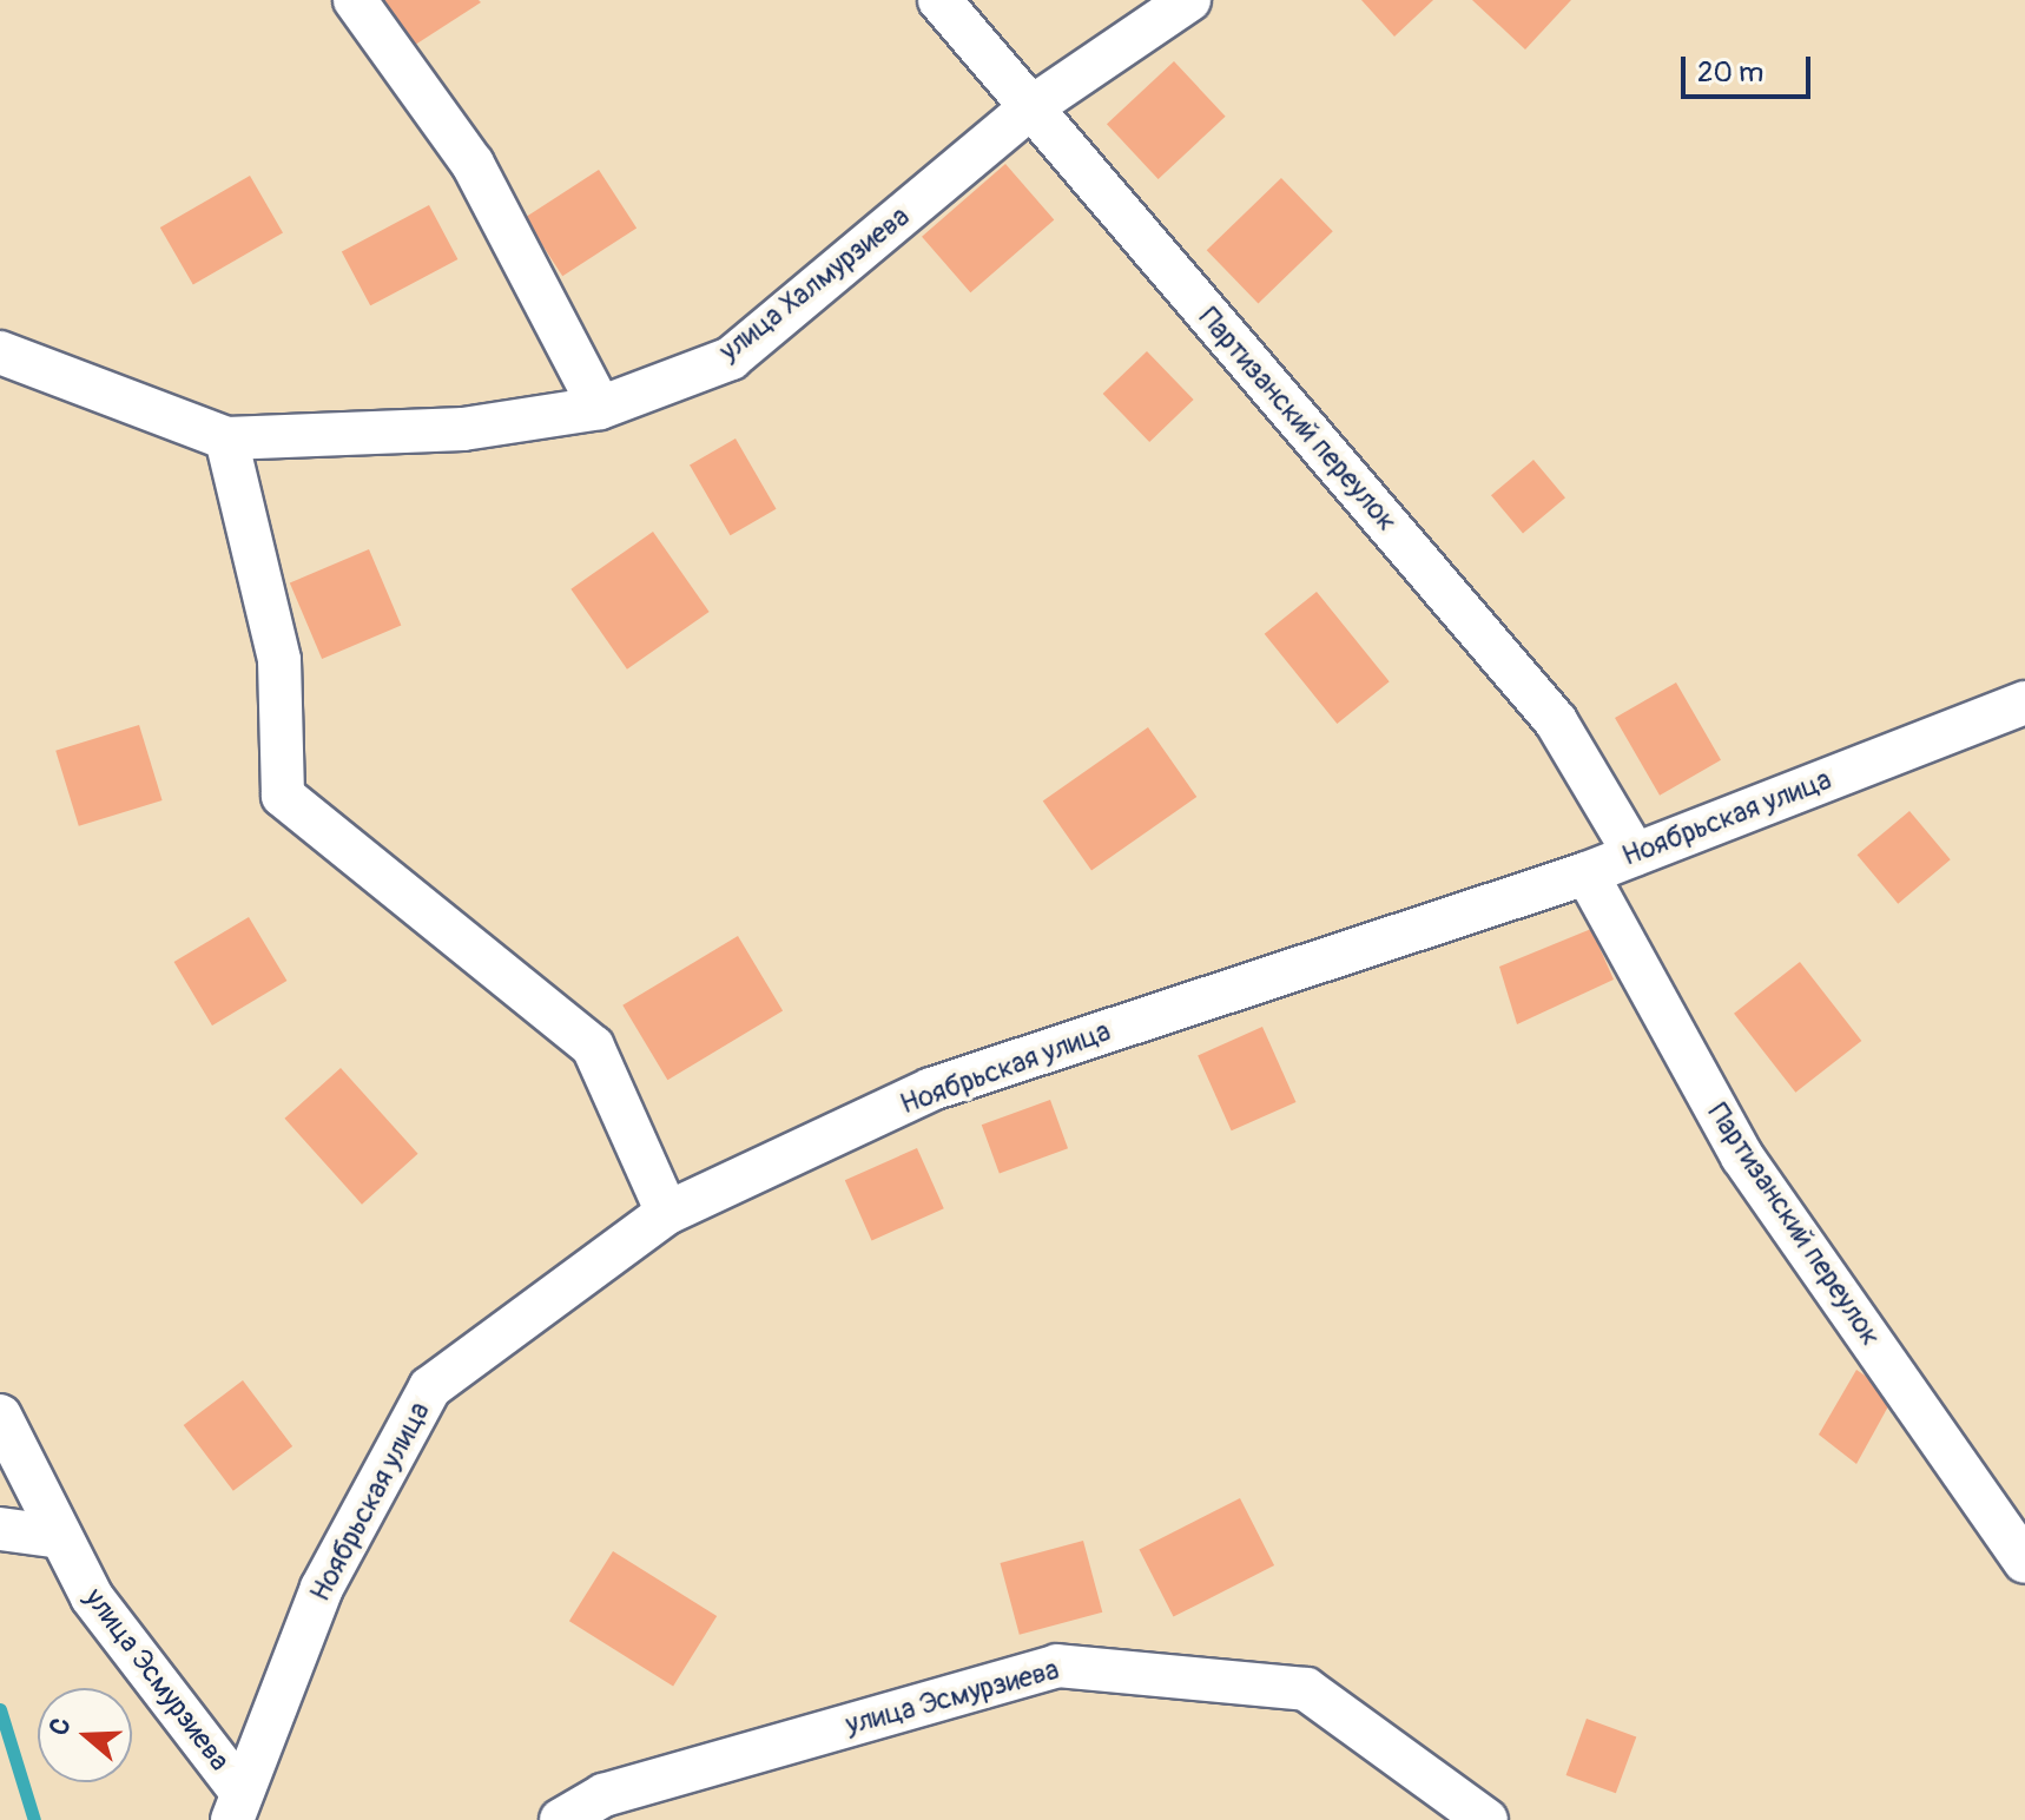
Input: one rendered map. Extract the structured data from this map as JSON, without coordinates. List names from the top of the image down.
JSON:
{
  "streets": {
    "street": [
      "улица Халмурзиева",
      "Партизанский переулок",
      "Ноябрьская улица",
      "улица Эсмурзиева"
    ]
  },
  "crossings": [
    ["улица Халмурзиева", "Партизанский переулок"],
    ["Партизанский переулок", "Ноябрьская улица"],
    ["Ноябрьская улица", "улица Эсмурзиева"]
  ],
  "scale_bar": "20 m",
  "north": "left"
}
